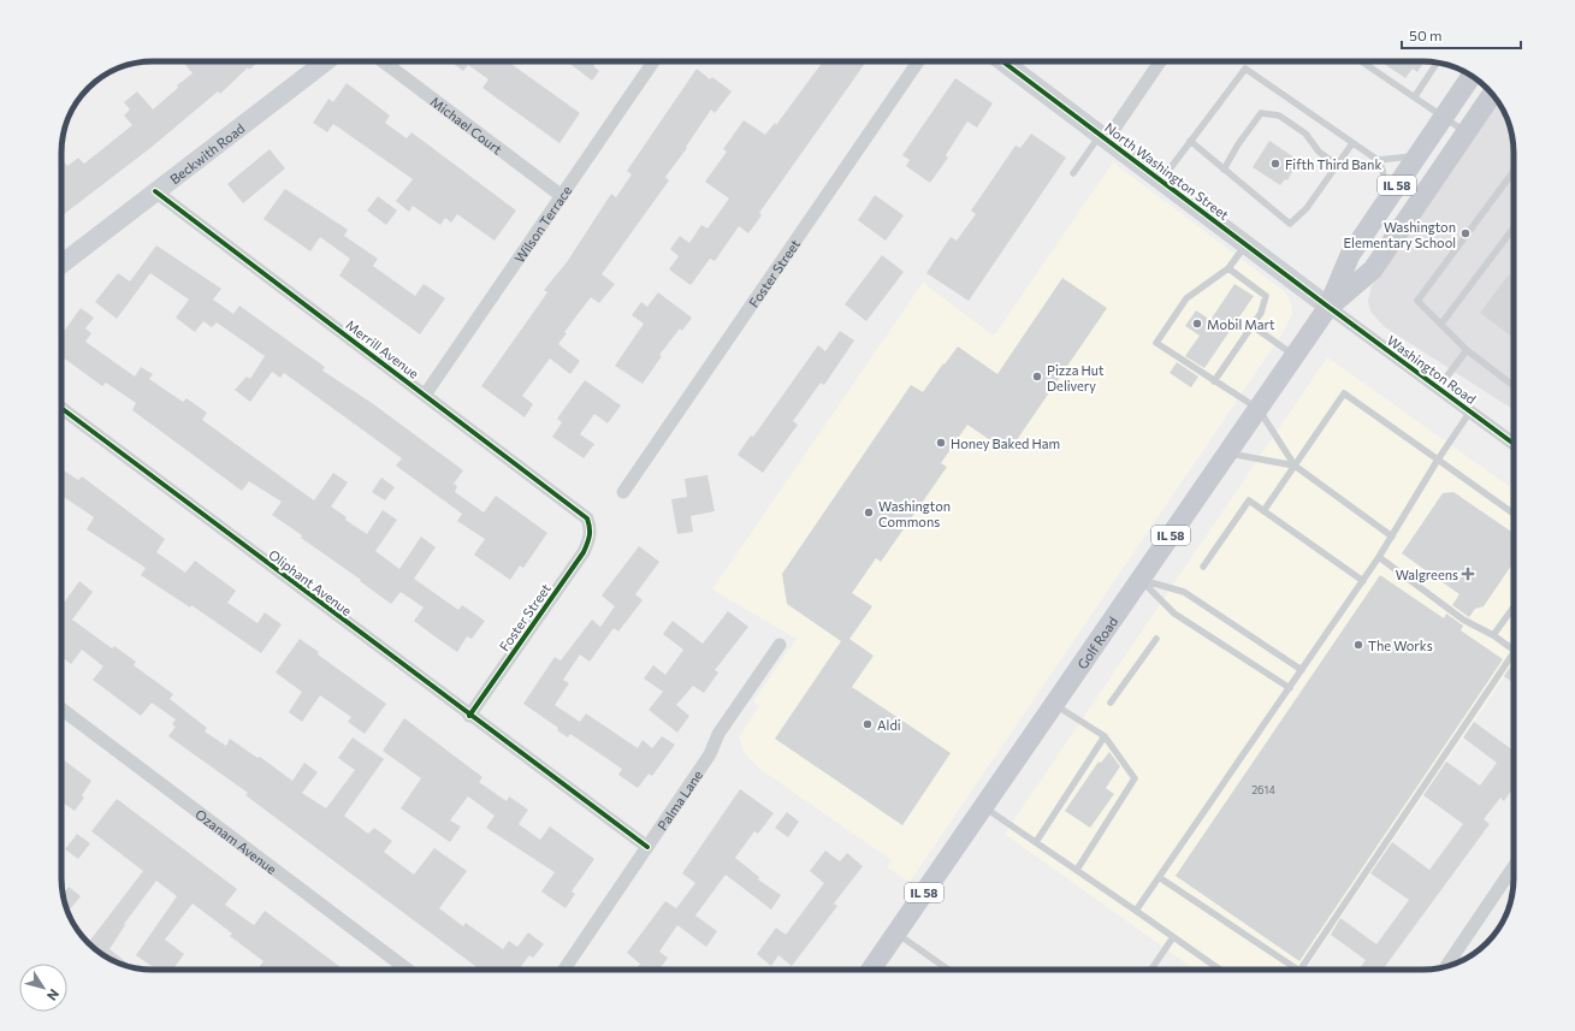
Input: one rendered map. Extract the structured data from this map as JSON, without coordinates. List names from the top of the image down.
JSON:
{
  "streets": {
    "main road": ["IL 58", "Golf Road"],
    "street": [
      "Michael Court",
      "Beckwith Road",
      "North Washington Street",
      "Wilson Terrace",
      "Foster Street",
      "Merrill Avenue",
      "Washington Road",
      "Oliphant Avenue",
      "Palma Lane",
      "Ozanam Avenue"
    ]
  },
  "crossings": [
    ["Michael Court", "Wilson Terrace"],
    ["Beckwith Road", "Merrill Avenue"],
    ["North Washington Street", "IL 58"],
    ["North Washington Street", "Washington Road"],
    ["North Washington Street", "Golf Road"],
    ["IL 58", "Washington Road"],
    ["IL 58", "Golf Road"],
    ["Wilson Terrace", "Merrill Avenue"],
    ["Foster Street", "Merrill Avenue"],
    ["Foster Street", "Oliphant Avenue"],
    ["Washington Road", "Golf Road"],
    ["Oliphant Avenue", "Palma Lane"]
  ],
  "places": {
    "other": [
      "Fifth Third Bank",
      "Washington Elementary School",
      "Mobil Mart",
      "Pizza Hut Delivery",
      "Honey Baked Ham",
      "Washington Commons",
      "The Works",
      "Aldi"
    ],
    "health": ["Walgreens"]
  },
  "house_numbers": ["2614"],
  "scale_bar": "50 m",
  "north": "bottom right"
}
